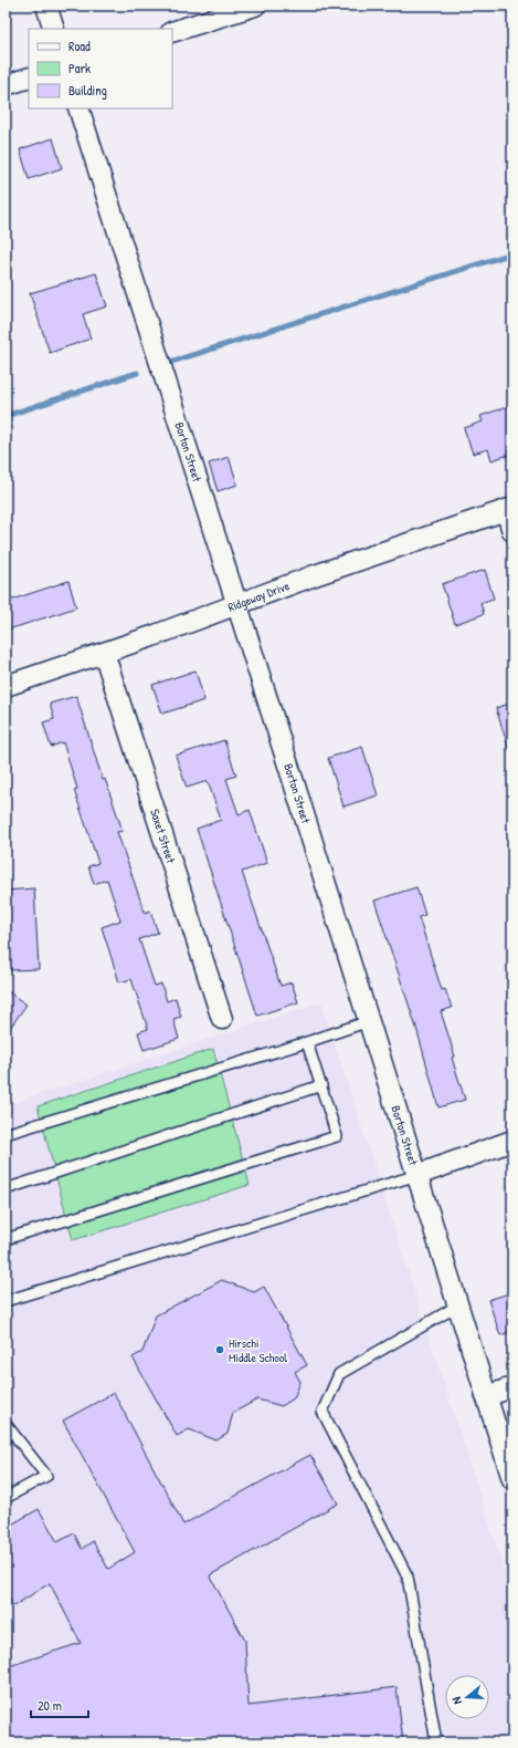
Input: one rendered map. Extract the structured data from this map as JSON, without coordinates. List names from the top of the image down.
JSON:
{
  "streets": {
    "street": ["Borton Street", "Ridgeway Drive", "Saxet Street"]
  },
  "crossings": [
    ["Borton Street", "Ridgeway Drive"],
    ["Ridgeway Drive", "Saxet Street"]
  ],
  "places": ["Hirschi Middle School"],
  "legend": ["Road", "Park", "Building"],
  "scale_bar": "20 m",
  "north": "left"
}
